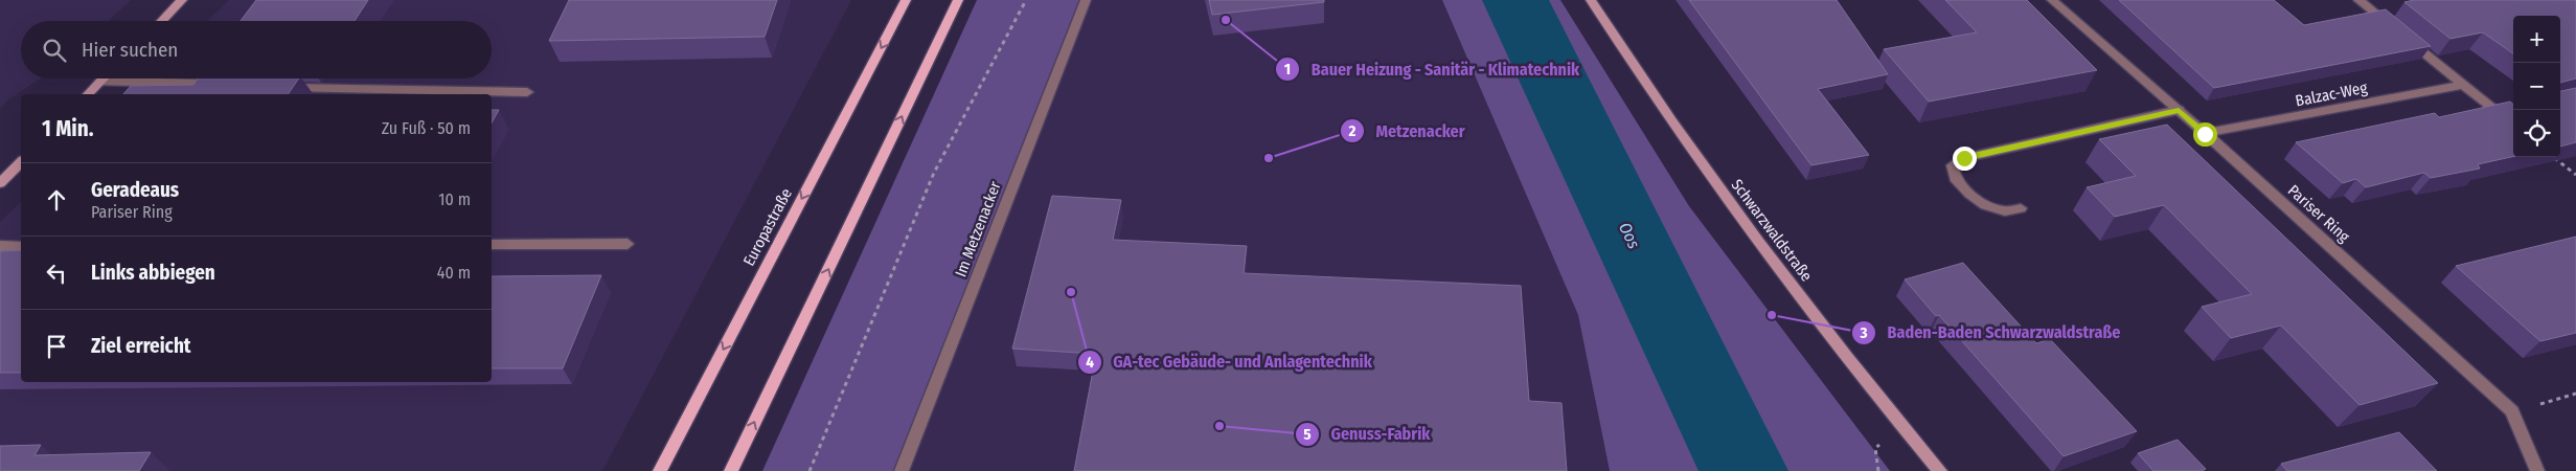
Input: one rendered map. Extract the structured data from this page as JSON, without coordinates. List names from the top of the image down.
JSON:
{
  "streets": {
    "main road": ["Europastraße"],
    "street": [
      "Balzac-Weg",
      "Pariser Ring",
      "Im Metzenacker",
      "Schwarzwaldstraße"
    ]
  },
  "crossings": [
    ["Balzac-Weg", "Pariser Ring"]
  ],
  "water": ["Oos"],
  "places": [
    "Bauer Heizung - Sanitär - Klimatechnik",
    "Metzenacker",
    "GA-tec Gebäude- und Anlagentechnik",
    "Baden-Baden Schwarzwaldstraße",
    "Genuss-Fabrik"
  ],
  "page": {
    "map_buttons": ["+", "−"],
    "search": "Hier suchen",
    "heading": ["1 Min.", "Zu Fuß · 50 m"],
    "list": [
      ["Geradeaus", "Pariser Ring", "10 m"],
      ["Links abbiegen", "40 m"],
      "Ziel erreicht"
    ]
  }
}
